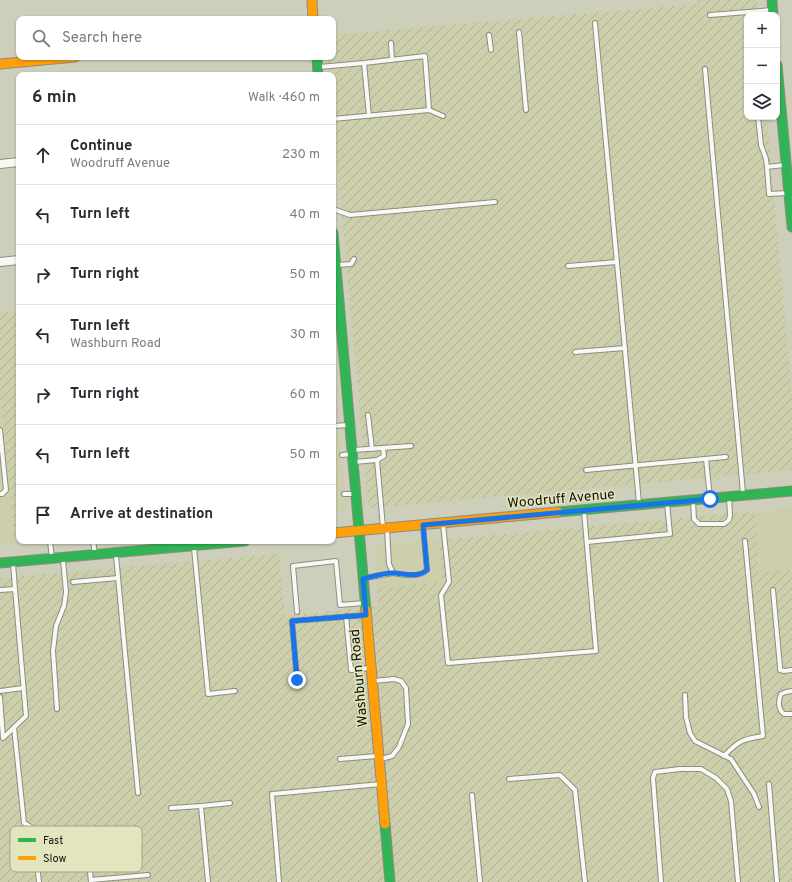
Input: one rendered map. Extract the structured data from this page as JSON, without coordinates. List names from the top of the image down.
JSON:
{
  "streets": {
    "main road": ["Woodruff Avenue", "Washburn Road"]
  },
  "crossings": [
    ["Woodruff Avenue", "Washburn Road"]
  ],
  "legend": ["Fast", "Slow"],
  "page": {
    "map_buttons": ["+", "−"],
    "search": "Search here",
    "heading": ["6 min", "Walk · 460 m"],
    "list": [
      ["Continue", "Woodruff Avenue", "230 m"],
      ["Turn left", "40 m"],
      ["Turn right", "50 m"],
      ["Turn left", "Washburn Road", "30 m"],
      ["Turn right", "60 m"],
      ["Turn left", "50 m"],
      "Arrive at destination"
    ]
  }
}
